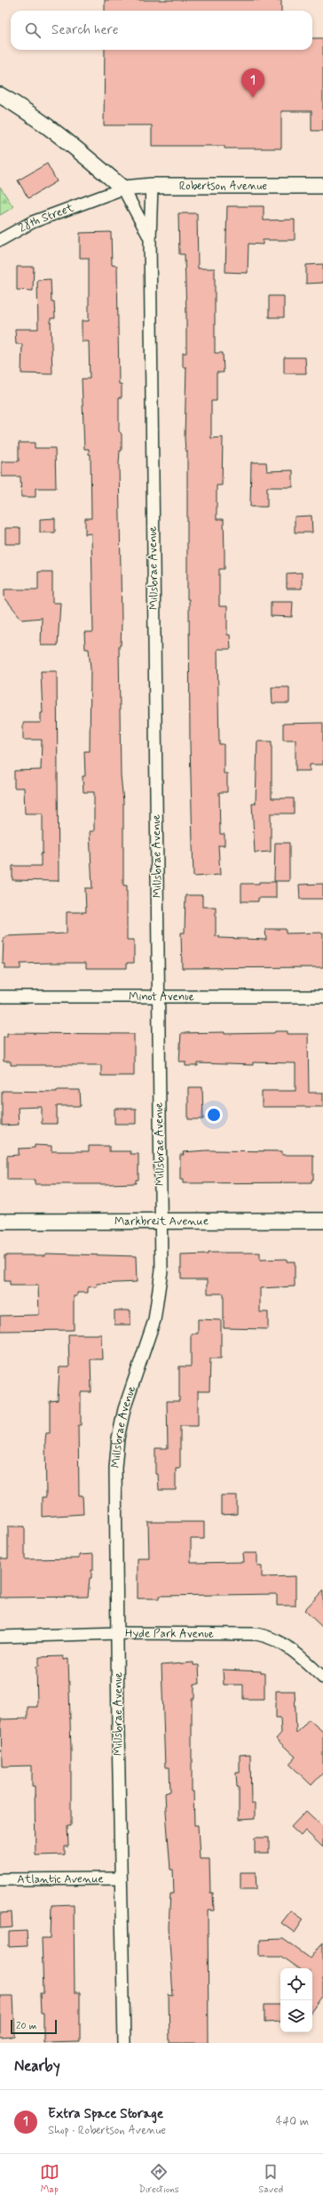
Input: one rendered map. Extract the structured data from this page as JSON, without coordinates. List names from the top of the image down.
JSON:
{
  "streets": {
    "street": [
      "Robertson Avenue",
      "28th Street",
      "Millsbrae Avenue",
      "Minot Avenue",
      "Markbreit Avenue",
      "Hyde Park Avenue",
      "Atlantic Avenue"
    ]
  },
  "crossings": [
    ["Robertson Avenue", "28th Street"],
    ["Robertson Avenue", "Millsbrae Avenue"],
    ["Millsbrae Avenue", "Minot Avenue"],
    ["Millsbrae Avenue", "Markbreit Avenue"],
    ["Millsbrae Avenue", "Hyde Park Avenue"],
    ["Millsbrae Avenue", "Atlantic Avenue"]
  ],
  "scale_bar": "20 m",
  "page": {
    "search": "Search here",
    "pins": "1",
    "scale": "20 m",
    "heading": "Nearby",
    "list": [
      {
        "mark": "1",
        "name": "Extra Space Storage",
        "note": "Shop · Robertson Avenue",
        "value": "440 m"
      }
    ],
    "nav": ["Map", "Directions", "Saved"]
  }
}
